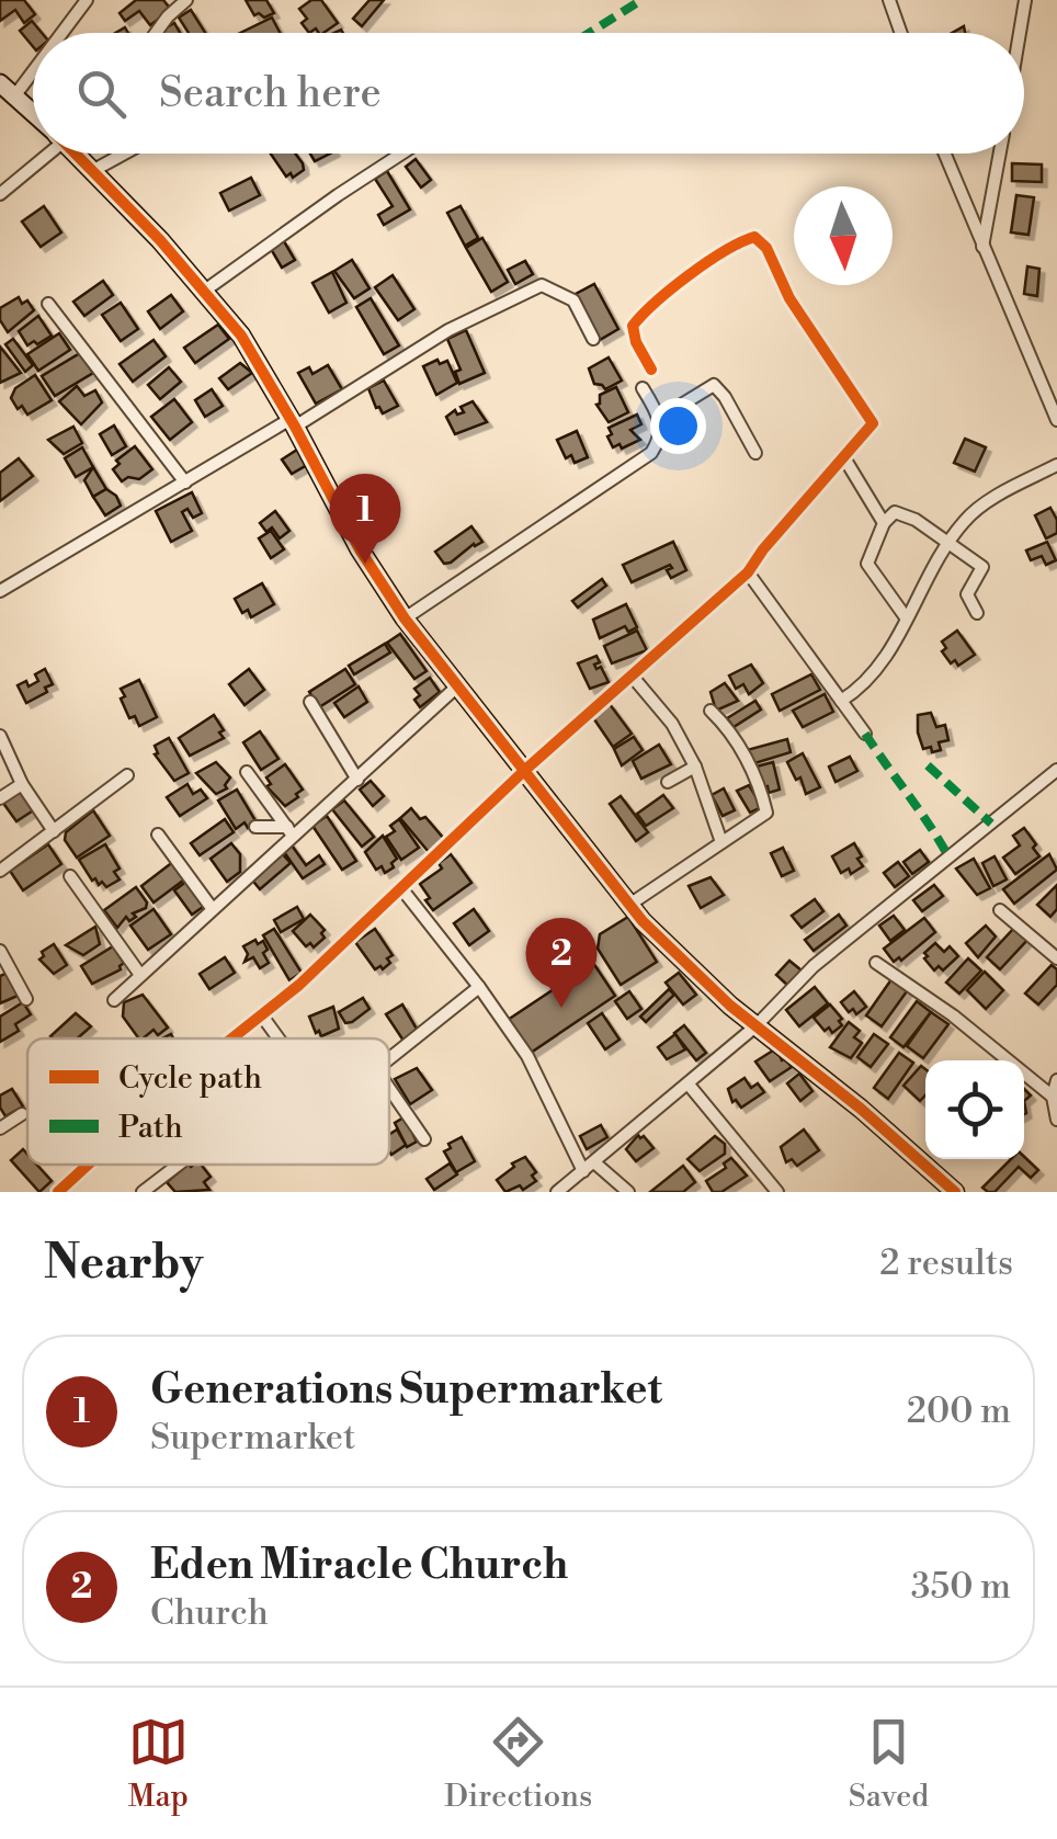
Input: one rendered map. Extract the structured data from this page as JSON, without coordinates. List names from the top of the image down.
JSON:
{
  "legend": ["Cycle path", "Path"],
  "north": "bottom",
  "page": {
    "search": "Search here",
    "pins": ["1", "2"],
    "heading": ["Nearby", "2 results"],
    "list": [
      {
        "mark": "1",
        "name": "Generations Supermarket",
        "note": "Supermarket",
        "value": "200 m"
      },
      {
        "mark": "2",
        "name": "Eden Miracle Church",
        "note": "Church",
        "value": "350 m"
      }
    ],
    "nav": ["Map", "Directions", "Saved"]
  }
}
